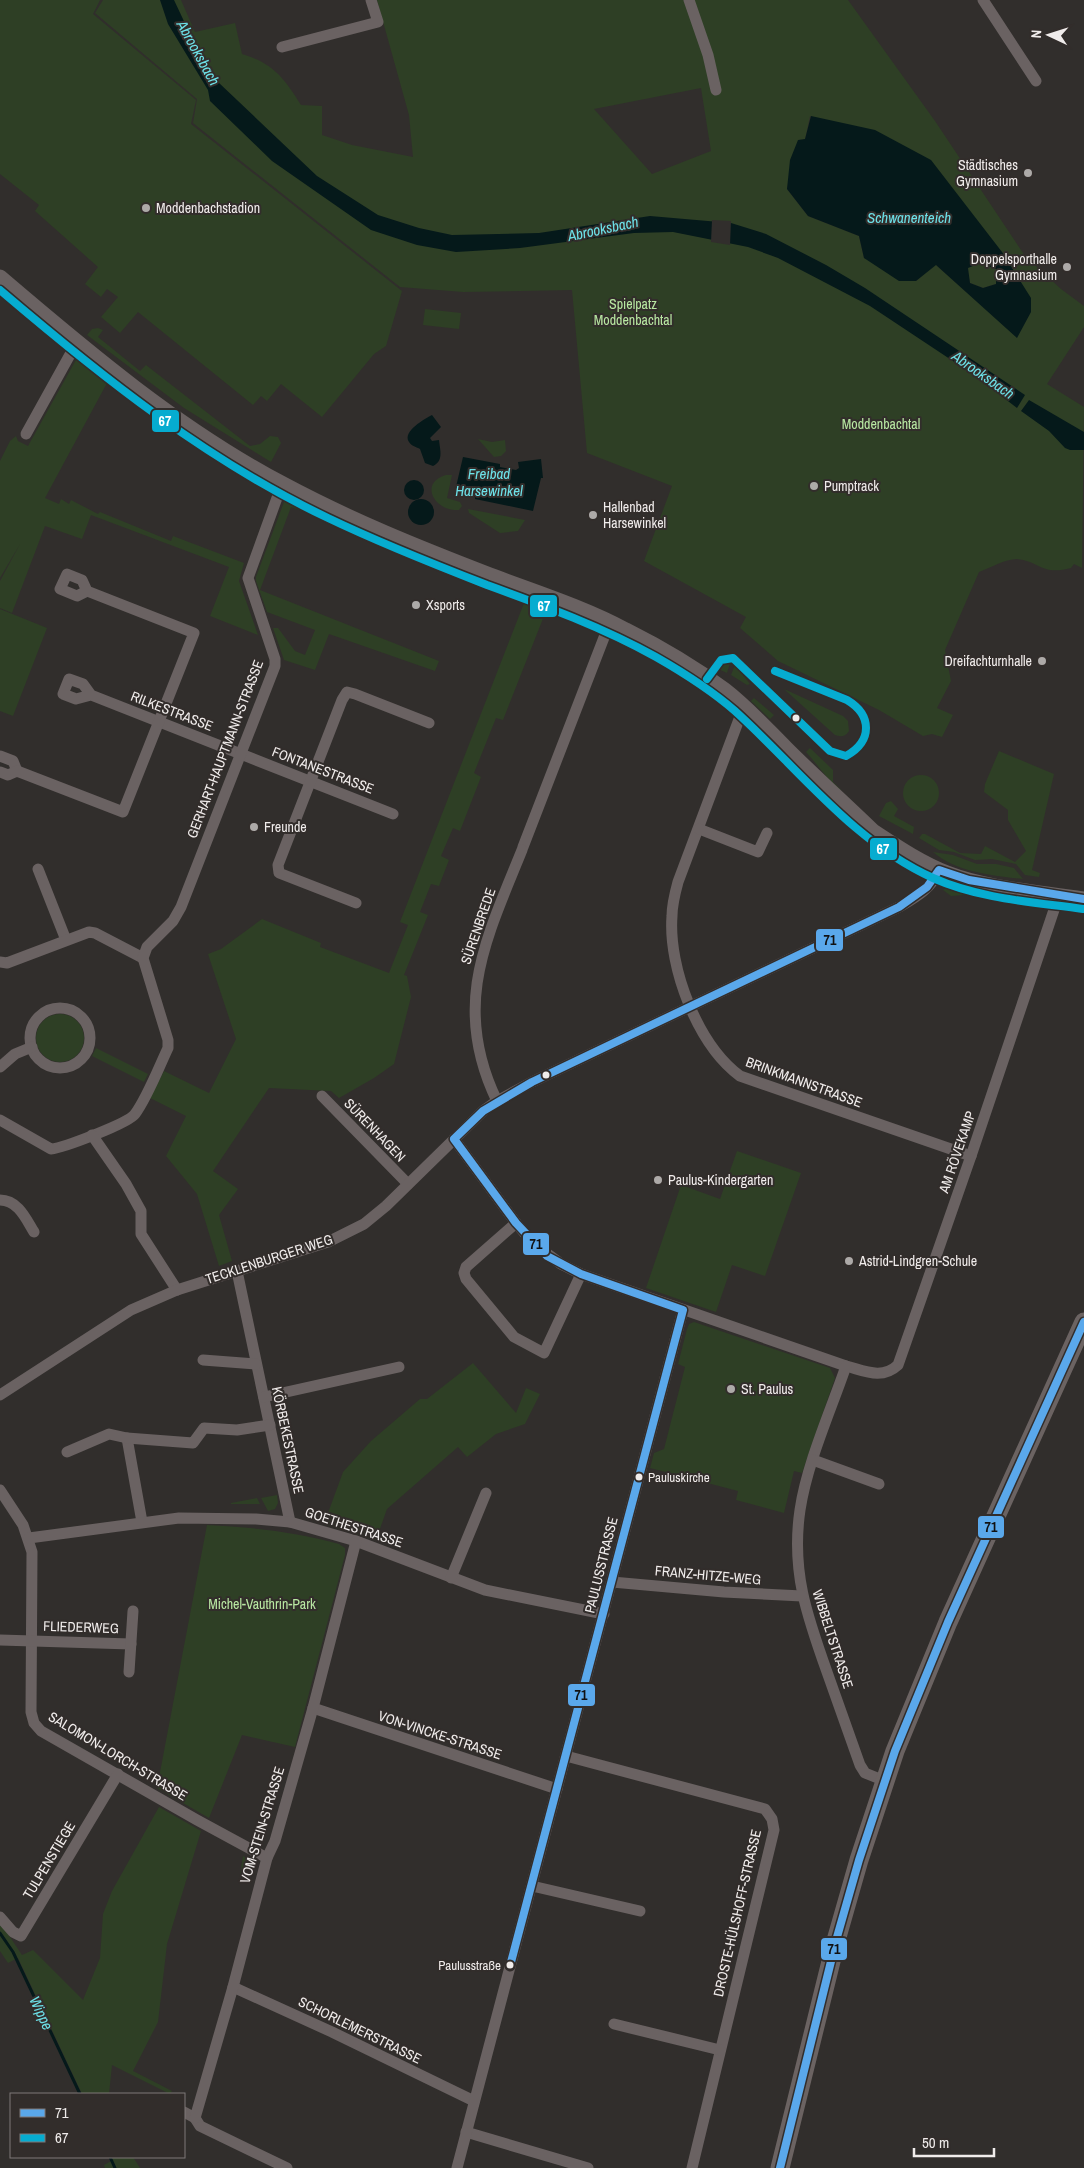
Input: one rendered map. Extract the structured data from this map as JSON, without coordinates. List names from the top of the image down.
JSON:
{
  "streets": {
    "street": [
      "RILKESTRASSE",
      "GERHART-HAUPTMANN-STRASSE",
      "FONTANESTRASSE",
      "SÜRENBREDE",
      "BRINKMANNSTRASSE",
      "SÜRENHAGEN",
      "AM RÖVEKAMP",
      "TECKLENBURGER WEG",
      "KÖRBEKESTRASSE",
      "GOETHESTRASSE",
      "PAULUSSTRASSE",
      "FRANZ-HITZE-WEG",
      "FLIEDERWEG",
      "WIBBELTSTRASSE",
      "VON-VINCKE-STRASSE",
      "SALOMON-LORCH-STRASSE",
      "VOM-STEIN-STRASSE",
      "TULPENSTIEGE",
      "DROSTE-HÜLSHOFF-STRASSE",
      "SCHORLEMERSTRASSE"
    ]
  },
  "crossings": [
    ["RILKESTRASSE", "GERHART-HAUPTMANN-STRASSE"],
    ["RILKESTRASSE", "FONTANESTRASSE"],
    ["GERHART-HAUPTMANN-STRASSE", "FONTANESTRASSE"],
    ["SÜRENBREDE", "TECKLENBURGER WEG"],
    ["BRINKMANNSTRASSE", "AM RÖVEKAMP"],
    ["BRINKMANNSTRASSE", "TECKLENBURGER WEG"],
    ["SÜRENHAGEN", "TECKLENBURGER WEG"],
    ["AM RÖVEKAMP", "TECKLENBURGER WEG"],
    ["AM RÖVEKAMP", "PAULUSSTRASSE"],
    ["AM RÖVEKAMP", "WIBBELTSTRASSE"],
    ["TECKLENBURGER WEG", "KÖRBEKESTRASSE"],
    ["KÖRBEKESTRASSE", "GOETHESTRASSE"],
    ["GOETHESTRASSE", "PAULUSSTRASSE"],
    ["GOETHESTRASSE", "SALOMON-LORCH-STRASSE"],
    ["GOETHESTRASSE", "VOM-STEIN-STRASSE"],
    ["PAULUSSTRASSE", "FRANZ-HITZE-WEG"],
    ["PAULUSSTRASSE", "VON-VINCKE-STRASSE"],
    ["PAULUSSTRASSE", "DROSTE-HÜLSHOFF-STRASSE"],
    ["PAULUSSTRASSE", "SCHORLEMERSTRASSE"],
    ["FRANZ-HITZE-WEG", "WIBBELTSTRASSE"],
    ["FLIEDERWEG", "SALOMON-LORCH-STRASSE"],
    ["VON-VINCKE-STRASSE", "VOM-STEIN-STRASSE"],
    ["SALOMON-LORCH-STRASSE", "VOM-STEIN-STRASSE"],
    ["SALOMON-LORCH-STRASSE", "TULPENSTIEGE"],
    ["VOM-STEIN-STRASSE", "SCHORLEMERSTRASSE"]
  ],
  "water": [
    "Abrooksbach",
    "Schwanenteich",
    "Freibad Harsewinkel",
    "Wippe"
  ],
  "parks": ["Spielpatz Moddenbachtal", "Moddenbachtal", "Michel-Vauthrin-Park"],
  "places": [
    "Städtisches Gymnasium",
    "Moddenbachstadion",
    "Doppelsporthalle Gymnasium",
    "Pumptrack",
    "Hallenbad Harsewinkel",
    "Xsports",
    "Dreifachturnhalle",
    "Freunde",
    "Paulus-Kindergarten",
    "Astrid-Lindgren-Schule",
    "St. Paulus",
    "Pauluskirche",
    "Paulusstraße"
  ],
  "lines": ["transit line 67", "transit line 71"],
  "legend": ["71", "67"],
  "scale_bar": "50 m",
  "north": "left"
}
